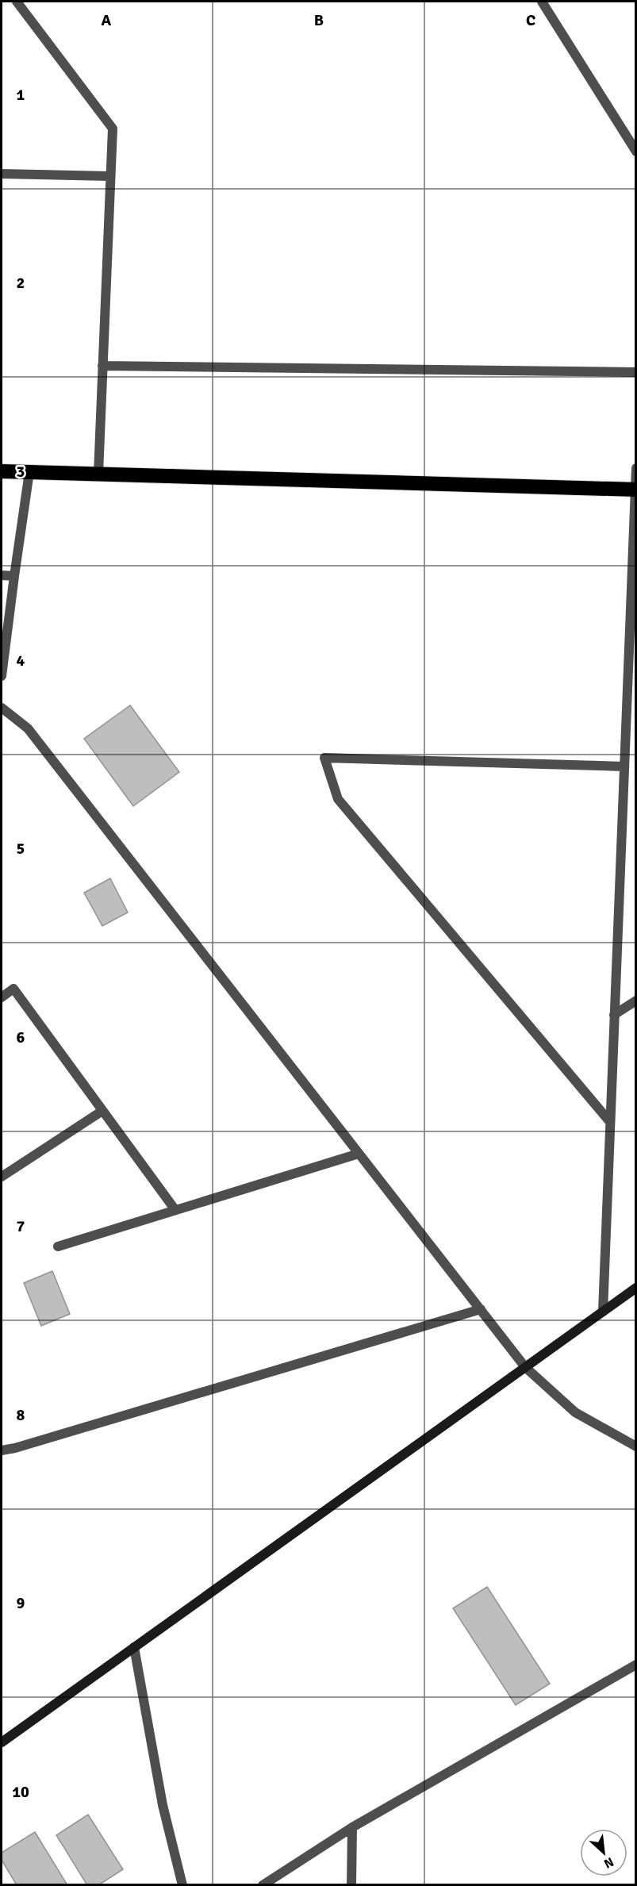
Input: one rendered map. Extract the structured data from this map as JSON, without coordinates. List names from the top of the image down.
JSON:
{
  "north": "bottom right",
  "grid": {
    "columns": ["A", "B", "C"],
    "rows": [
      "1",
      "2",
      "3",
      "4",
      "5",
      "6",
      "7",
      "8",
      "9",
      "10"
    ]
  }
}
